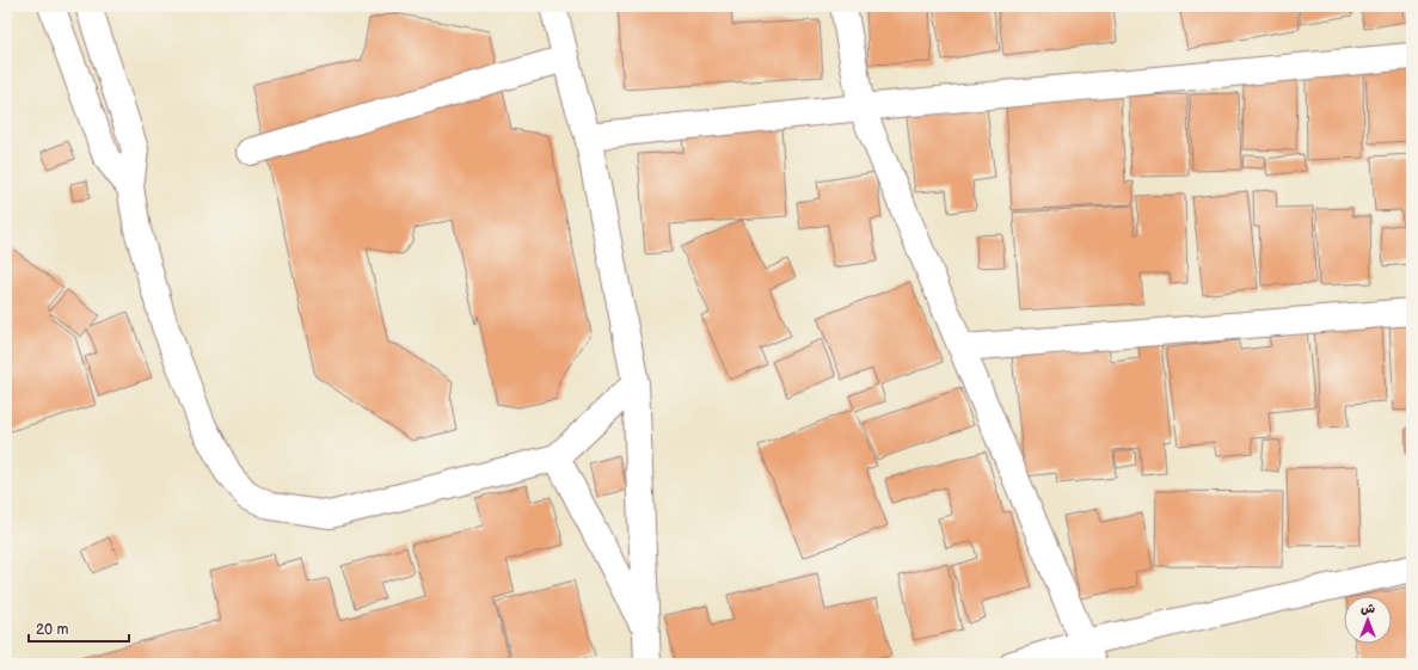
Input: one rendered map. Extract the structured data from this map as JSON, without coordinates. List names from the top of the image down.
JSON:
{
  "scale_bar": "20 m",
  "north": "top"
}
